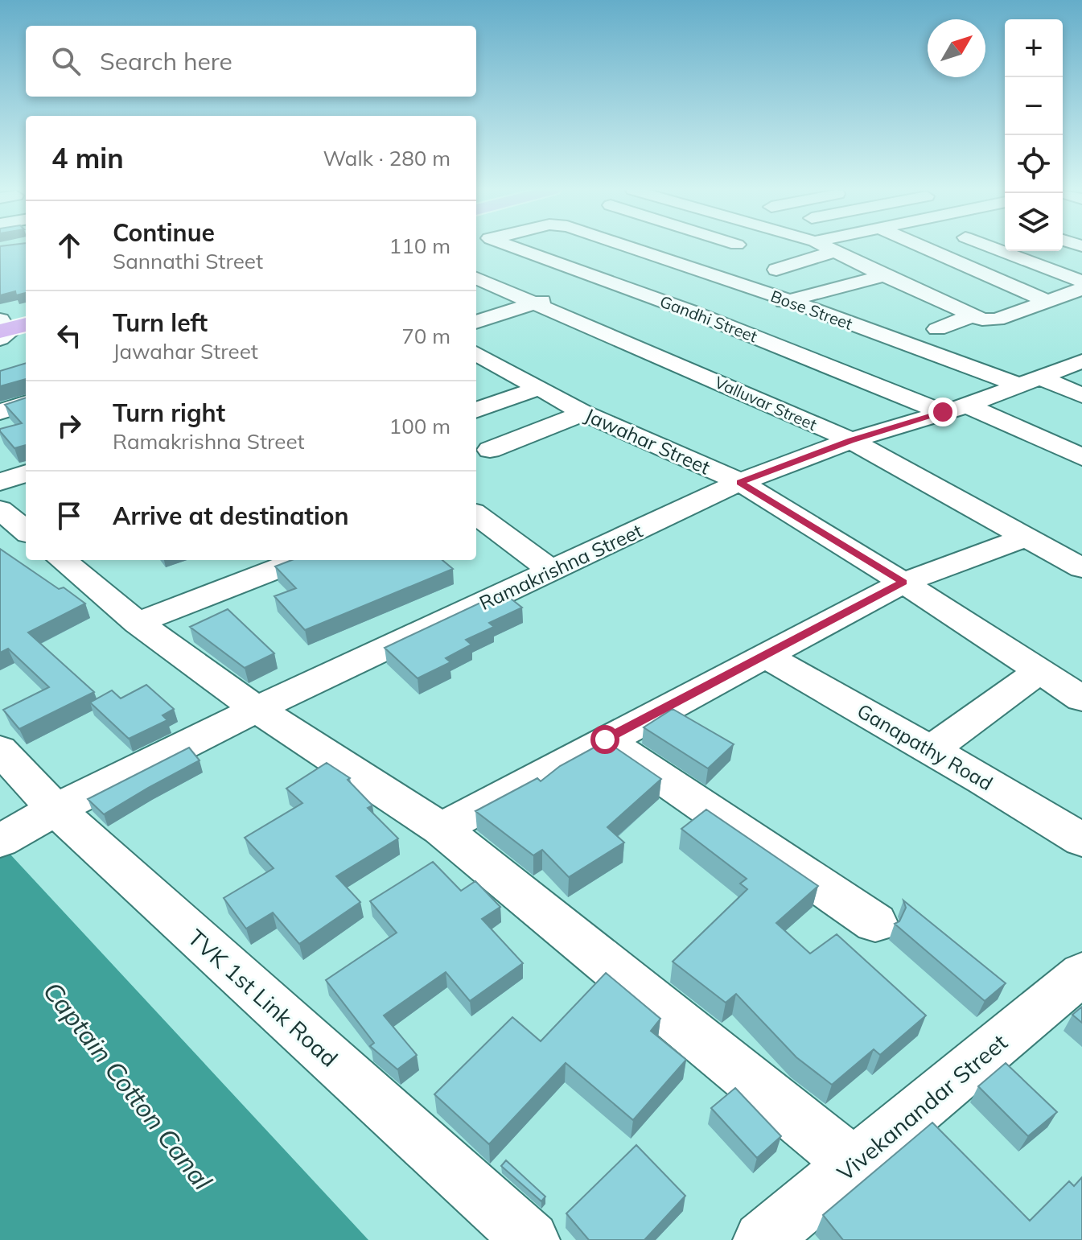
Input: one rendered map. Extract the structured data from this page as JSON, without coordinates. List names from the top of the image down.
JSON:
{
  "streets": {
    "street": [
      "Bose Street",
      "Gandhi Street",
      "Valluvar Street",
      "Jawahar Street",
      "Ramakrishna Street",
      "Ganapathy Road",
      "TVK 1st Link Road",
      "Vivekanandar Street"
    ]
  },
  "crossings": [
    ["Bose Street", "Ramakrishna Street"],
    ["Gandhi Street", "Ramakrishna Street"],
    ["Valluvar Street", "Ramakrishna Street"],
    ["Jawahar Street", "Ramakrishna Street"],
    ["Ramakrishna Street", "TVK 1st Link Road"]
  ],
  "water": ["Captain Cotton Canal"],
  "north": "top right",
  "page": {
    "map_buttons": ["+", "−"],
    "search": "Search here",
    "heading": ["4 min", "Walk · 280 m"],
    "list": [
      ["Continue", "Sannathi Street", "110 m"],
      ["Turn left", "Jawahar Street", "70 m"],
      ["Turn right", "Ramakrishna Street", "100 m"],
      "Arrive at destination"
    ]
  }
}
